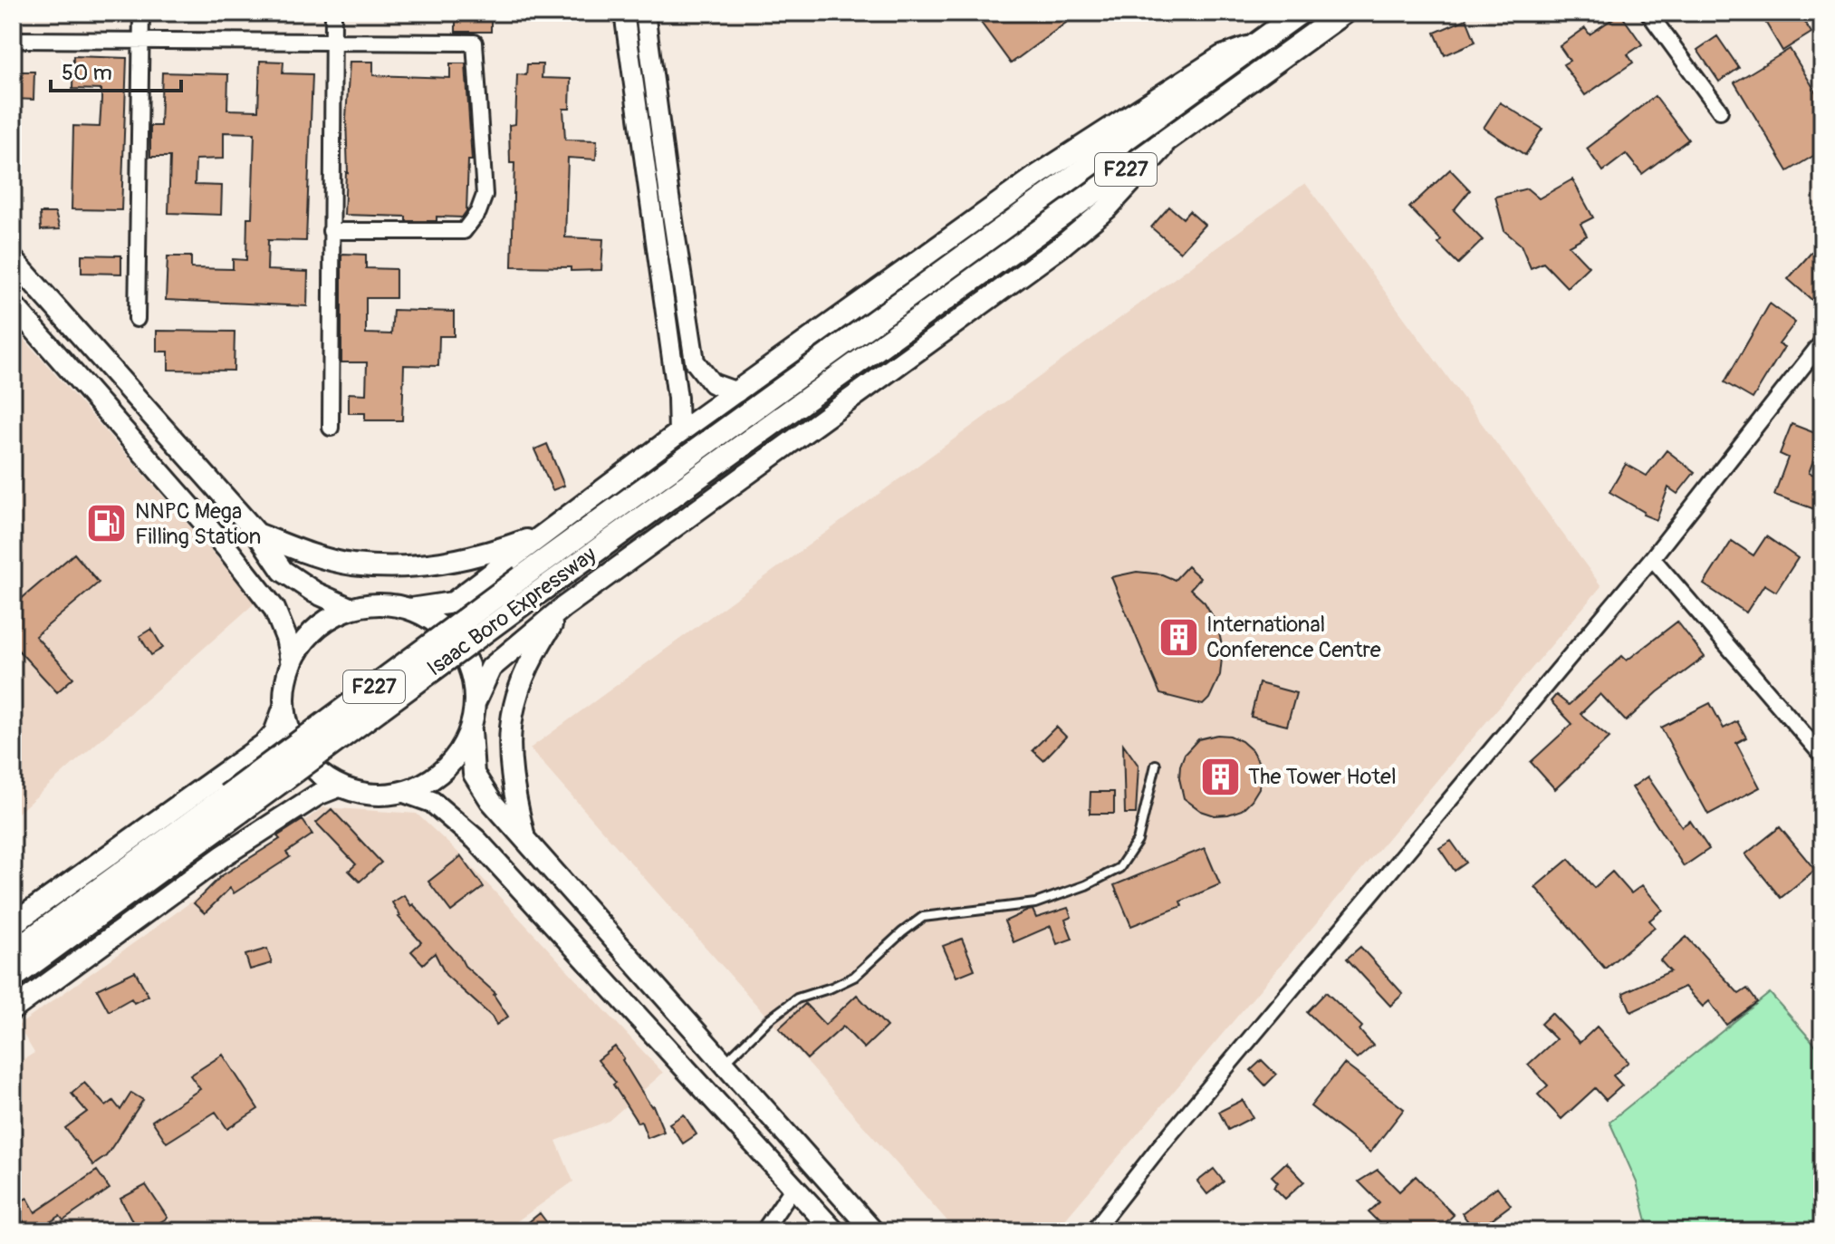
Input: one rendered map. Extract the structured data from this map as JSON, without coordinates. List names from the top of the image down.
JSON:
{
  "streets": {
    "main road": ["F227", "Isaac Boro Expressway"]
  },
  "crossings": [
    ["F227", "Isaac Boro Expressway"]
  ],
  "places": {
    "fuel station": ["NNPC Mega Filling Station"],
    "building": ["International Conference Centre", "The Tower Hotel"]
  },
  "scale_bar": "50 m"
}
